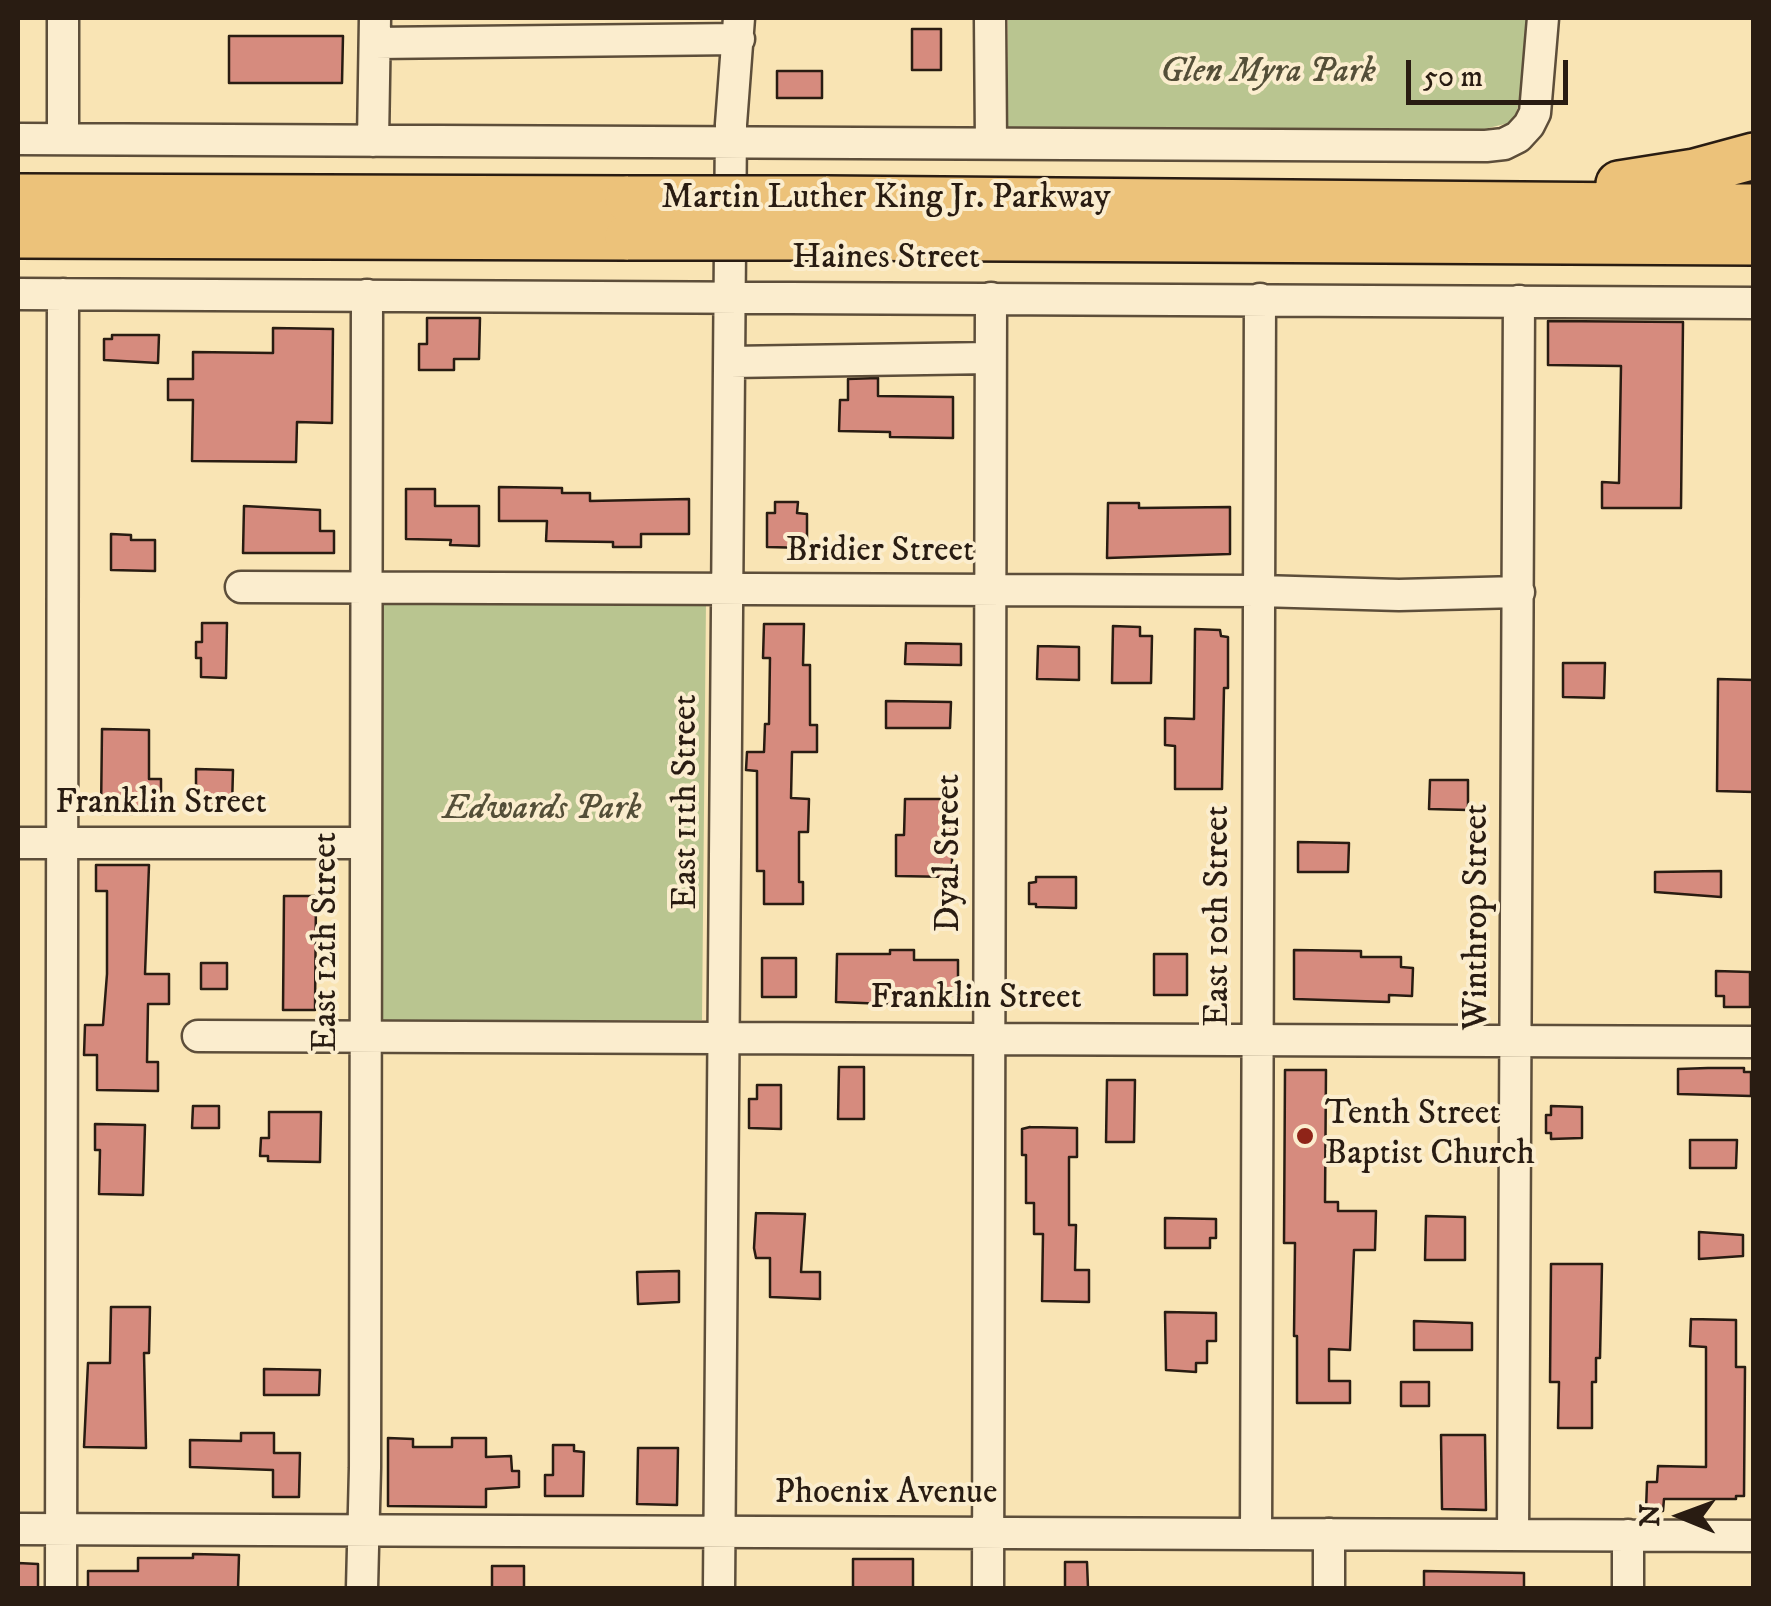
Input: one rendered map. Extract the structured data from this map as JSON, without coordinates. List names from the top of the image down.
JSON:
{
  "streets": {
    "highway": ["Martin Luther King Jr. Parkway"],
    "street": [
      "Haines Street",
      "Bridier Street",
      "East 11th Street",
      "Franklin Street",
      "Dyal Street",
      "East 10th Street",
      "Winthrop Street",
      "East 12th Street",
      "Phoenix Avenue"
    ]
  },
  "crossings": [
    ["Haines Street", "East 11th Street"],
    ["Haines Street", "Dyal Street"],
    ["Haines Street", "East 10th Street"],
    ["Haines Street", "Winthrop Street"],
    ["Haines Street", "East 12th Street"],
    ["Bridier Street", "East 11th Street"],
    ["Bridier Street", "Dyal Street"],
    ["Bridier Street", "East 10th Street"],
    ["Bridier Street", "Winthrop Street"],
    ["Bridier Street", "East 12th Street"],
    ["East 11th Street", "Franklin Street"],
    ["East 11th Street", "Phoenix Avenue"],
    ["Franklin Street", "Dyal Street"],
    ["Franklin Street", "East 10th Street"],
    ["Franklin Street", "Winthrop Street"],
    ["Franklin Street", "East 12th Street"],
    ["Dyal Street", "Phoenix Avenue"],
    ["East 10th Street", "Phoenix Avenue"],
    ["Winthrop Street", "Phoenix Avenue"],
    ["East 12th Street", "Phoenix Avenue"]
  ],
  "parks": ["Glen Myra Park", "Edwards Park"],
  "places": ["Tenth Street Baptist Church"],
  "scale_bar": "50 m",
  "north": "left"
}
